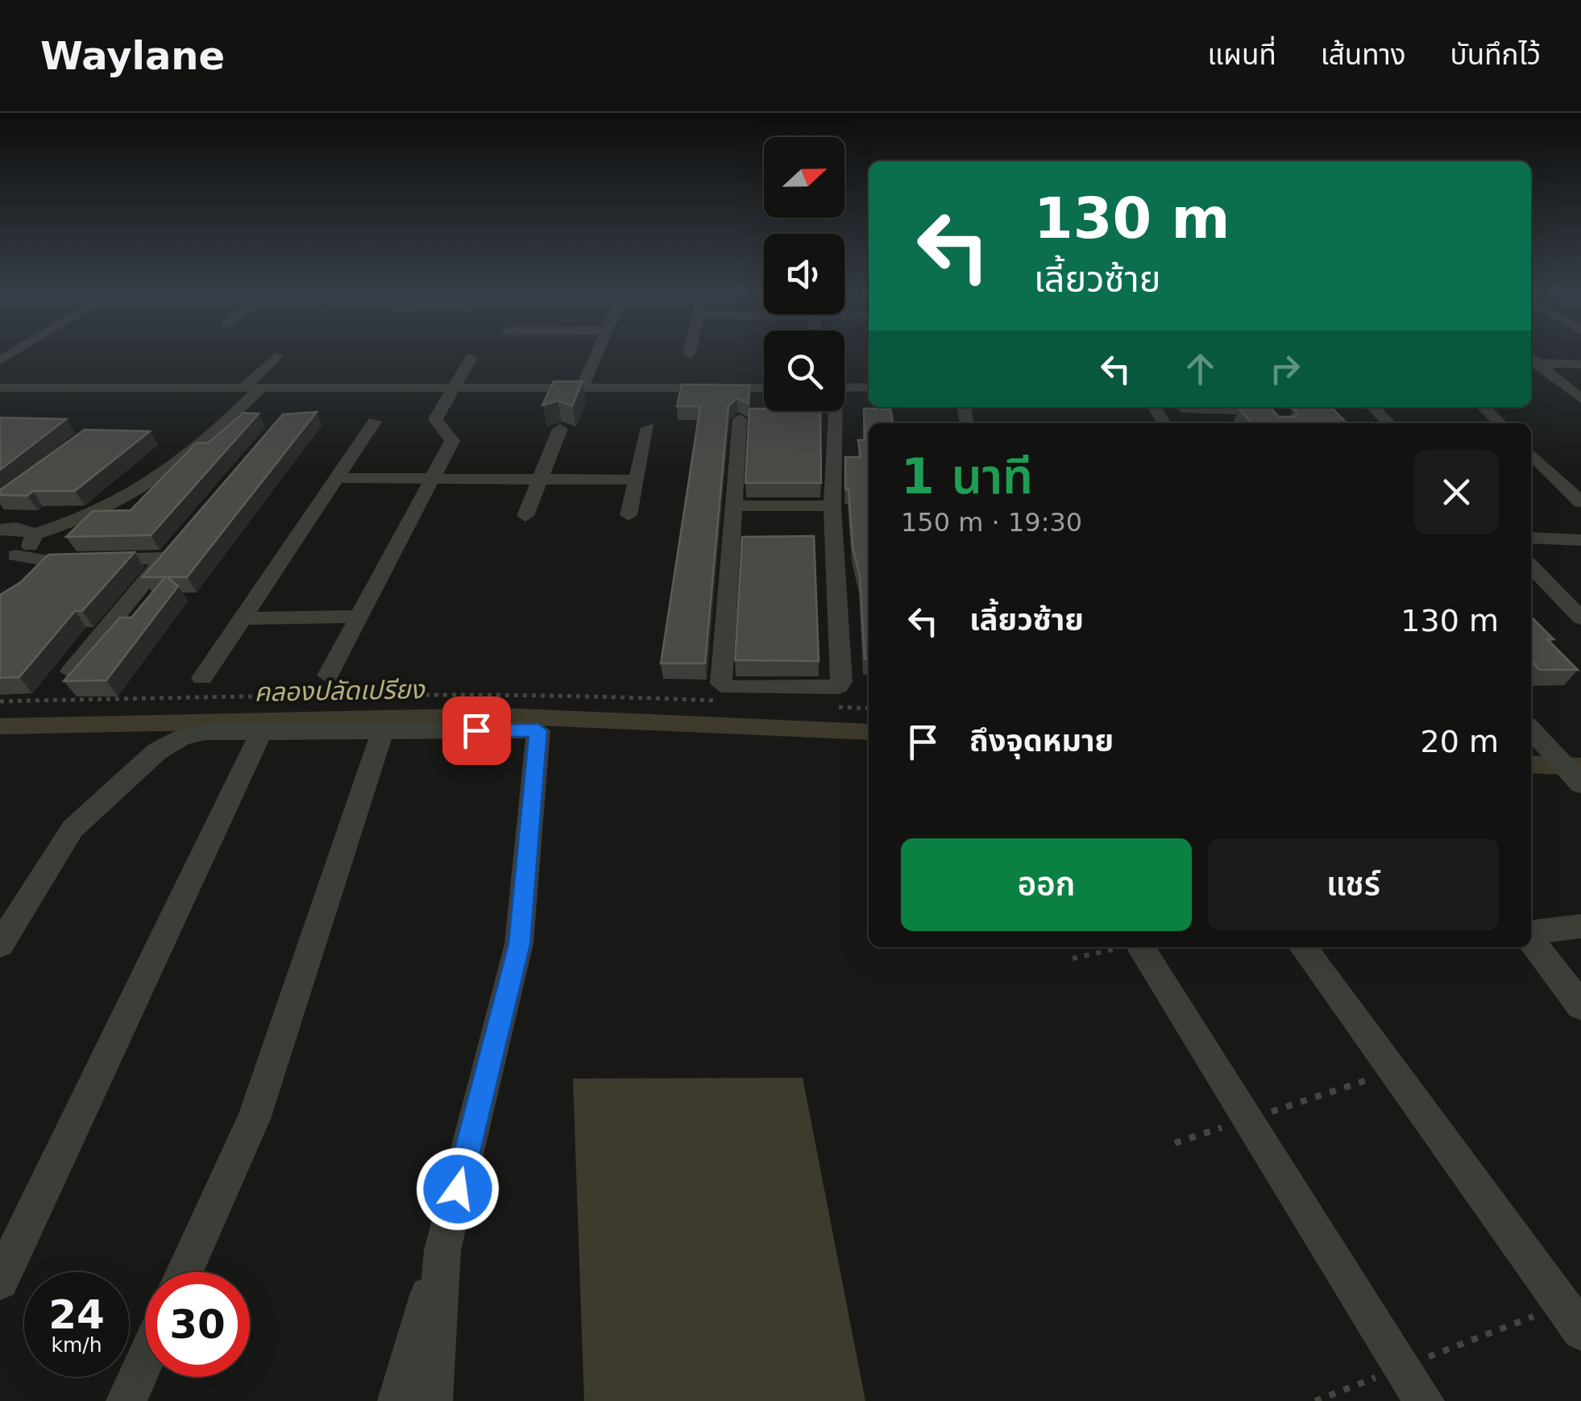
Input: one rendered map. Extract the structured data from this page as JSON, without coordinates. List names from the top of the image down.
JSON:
{
  "water": ["คลองปลัดเปรียง"],
  "north": "right",
  "page": {
    "header": "Waylane",
    "nav": ["แผนที่", "เส้นทาง", "บันทึกไว้"],
    "turn": ["130 m", "เลี้ยวซ้าย"],
    "heading": ["1 นาที", "150 m · 19:30"],
    "list": [
      {
        "name": "เลี้ยวซ้าย",
        "value": "130 m"
      },
      {
        "name": "ถึงจุดหมาย",
        "value": "20 m"
      }
    ],
    "buttons": ["ออก", "แชร์"],
    "speed": "24 km/h",
    "limit": "30"
  }
}
